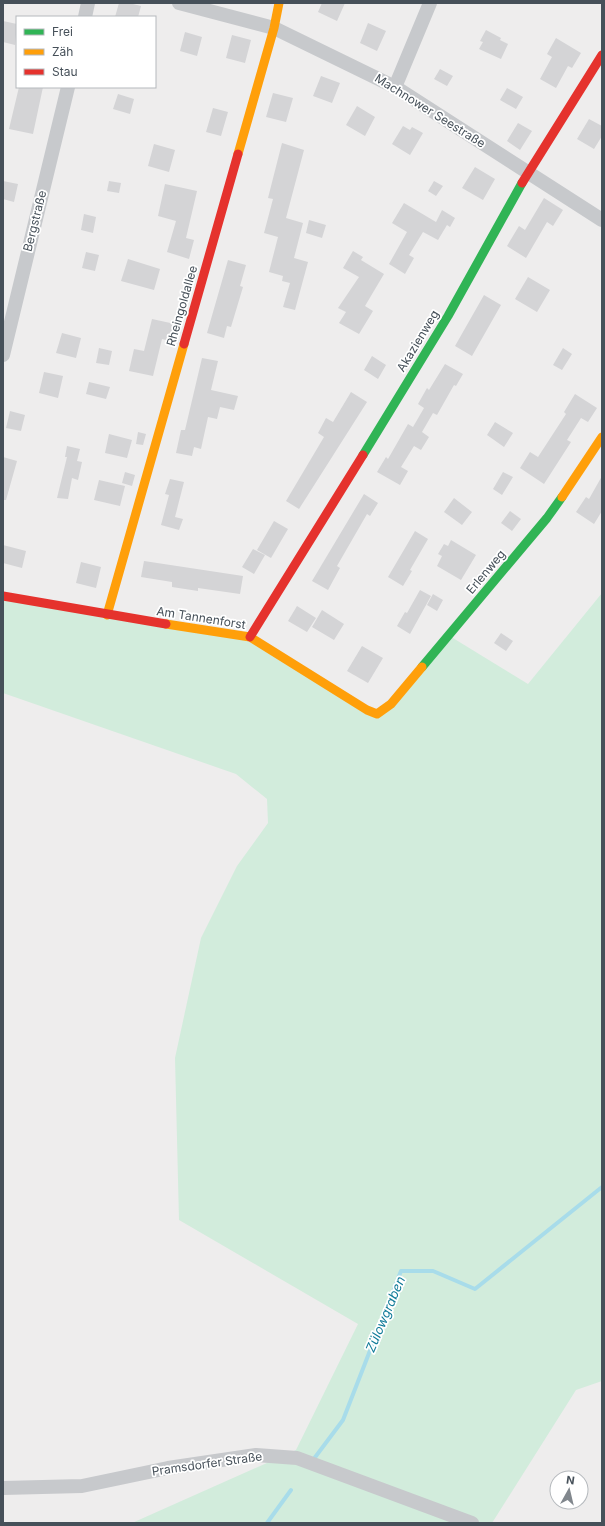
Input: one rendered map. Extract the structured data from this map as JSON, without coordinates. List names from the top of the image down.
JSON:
{
  "streets": {
    "street": [
      "Machnower Seestraße",
      "Bergstraße",
      "Rheingoldallee",
      "Akazienweg",
      "Erlenweg",
      "Am Tannenforst",
      "Pramsdorfer Straße"
    ]
  },
  "crossings": [
    ["Machnower Seestraße", "Rheingoldallee"],
    ["Machnower Seestraße", "Akazienweg"],
    ["Rheingoldallee", "Am Tannenforst"],
    ["Akazienweg", "Am Tannenforst"],
    ["Erlenweg", "Am Tannenforst"]
  ],
  "water": ["Zülowgraben"],
  "legend": ["Frei", "Zäh", "Stau"],
  "north": "top"
}
